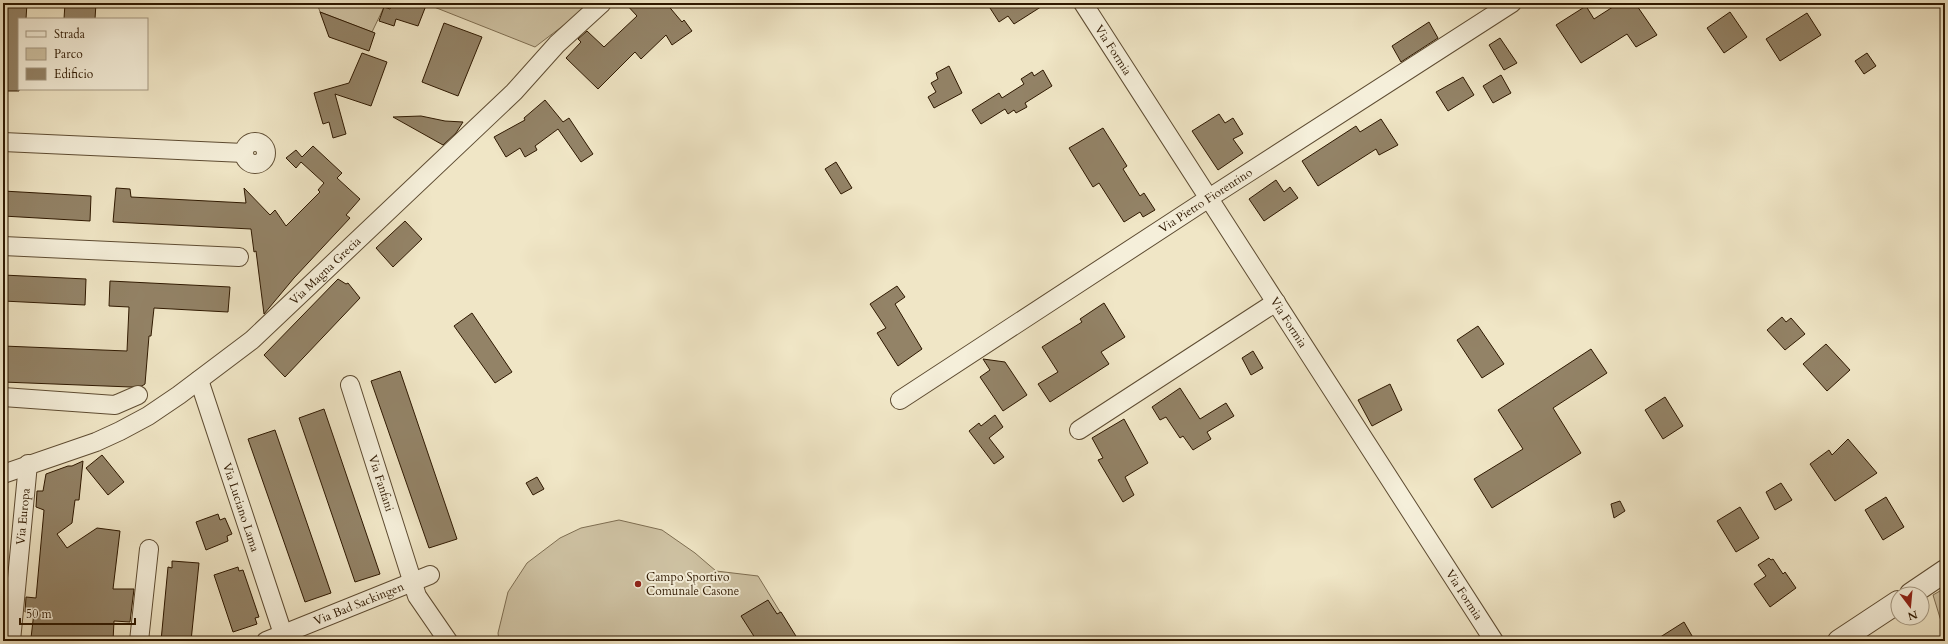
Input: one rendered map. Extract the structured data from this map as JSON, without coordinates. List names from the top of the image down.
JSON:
{
  "streets": {
    "street": [
      "Via Formia",
      "Via Pietro Fiorentino",
      "Via Magna Grecia",
      "Via Fanfani",
      "Via Luciano Lama",
      "Via Europa",
      "Via Bad Sackingen"
    ]
  },
  "crossings": [
    ["Via Formia", "Via Pietro Fiorentino"],
    ["Via Magna Grecia", "Via Luciano Lama"],
    ["Via Magna Grecia", "Via Europa"],
    ["Via Fanfani", "Via Bad Sackingen"],
    ["Via Luciano Lama", "Via Bad Sackingen"]
  ],
  "places": ["Campo Sportivo Comunale Casone"],
  "legend": ["Strada", "Parco", "Edificio"],
  "scale_bar": "50 m",
  "north": "bottom"
}
